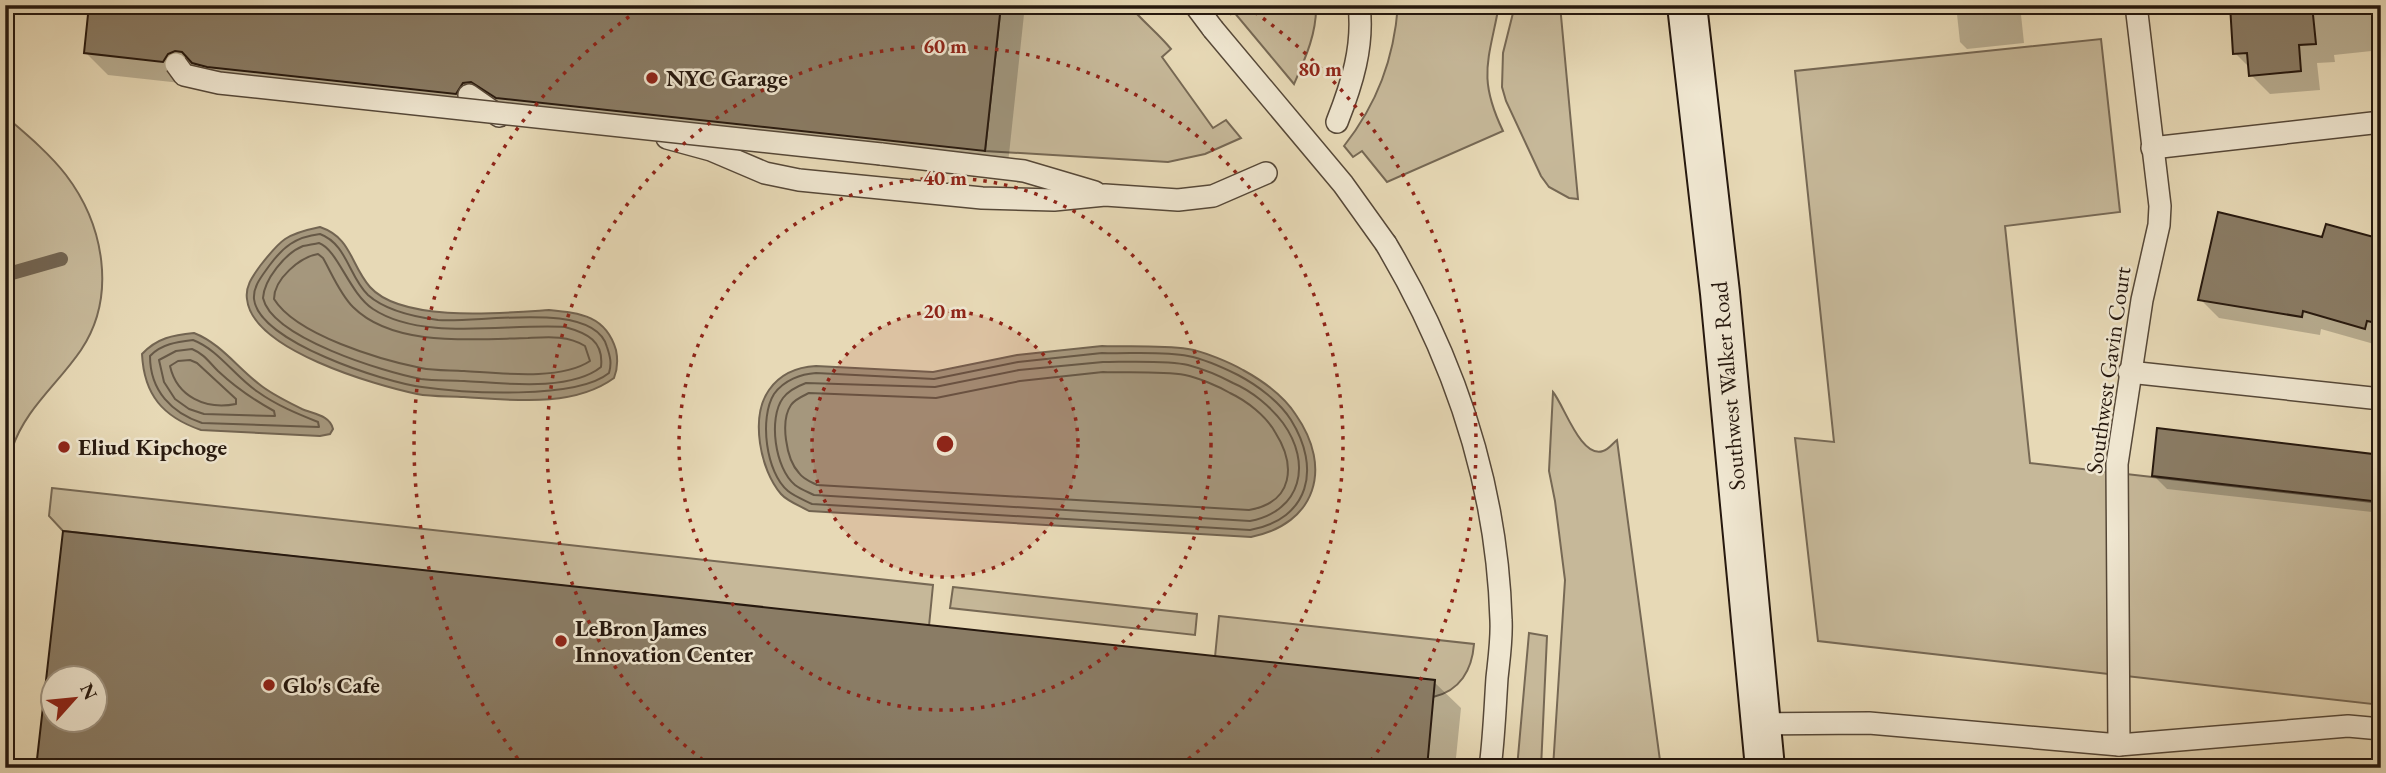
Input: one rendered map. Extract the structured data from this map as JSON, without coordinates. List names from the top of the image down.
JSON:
{
  "streets": {
    "main road": ["Southwest Walker Road"],
    "lane": ["Southwest Gavin Court"]
  },
  "places": [
    "NYC Garage",
    "Eliud Kipchoge",
    "LeBron James Innovation Center",
    "Glo's Cafe"
  ],
  "north": "top right",
  "rings": [
    "60 m",
    "80 m",
    "40 m",
    "20 m"
  ]
}
